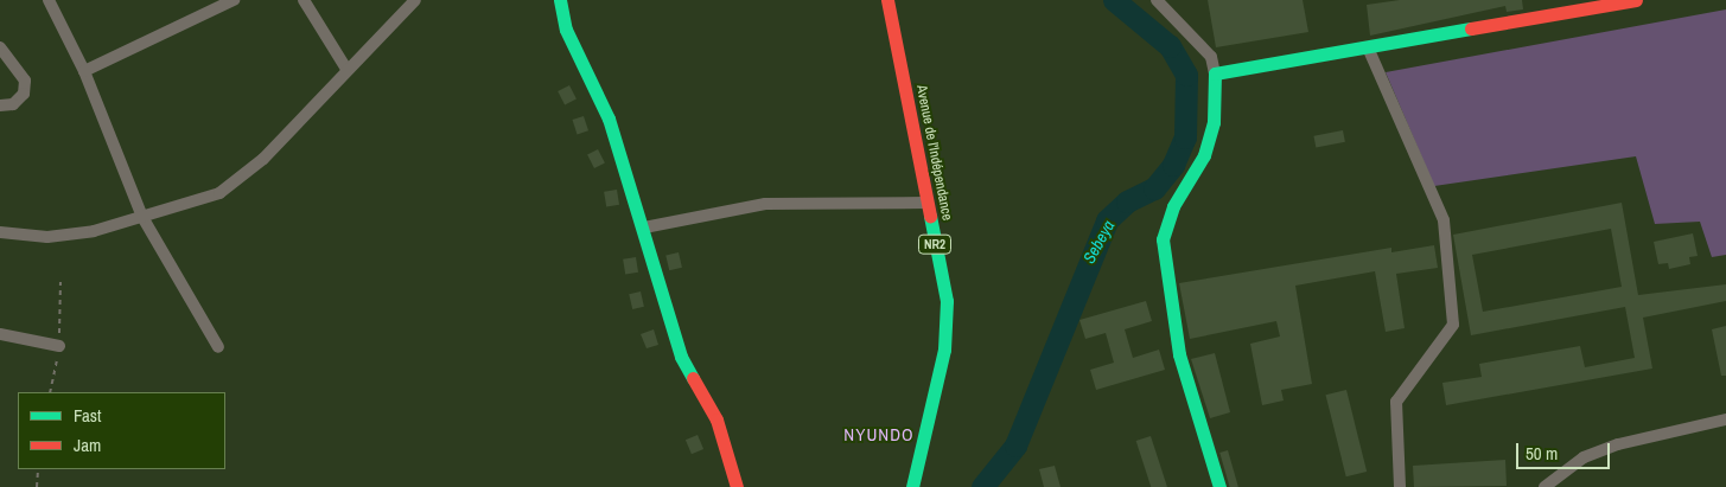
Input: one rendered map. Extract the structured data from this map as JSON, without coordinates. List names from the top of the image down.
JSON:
{
  "streets": {
    "main road": ["Avenue de l'Indépendance", "NR2"]
  },
  "districts": ["NYUNDO"],
  "water": ["Sebeya"],
  "legend": ["Fast", "Jam"],
  "scale_bar": "50 m"
}
